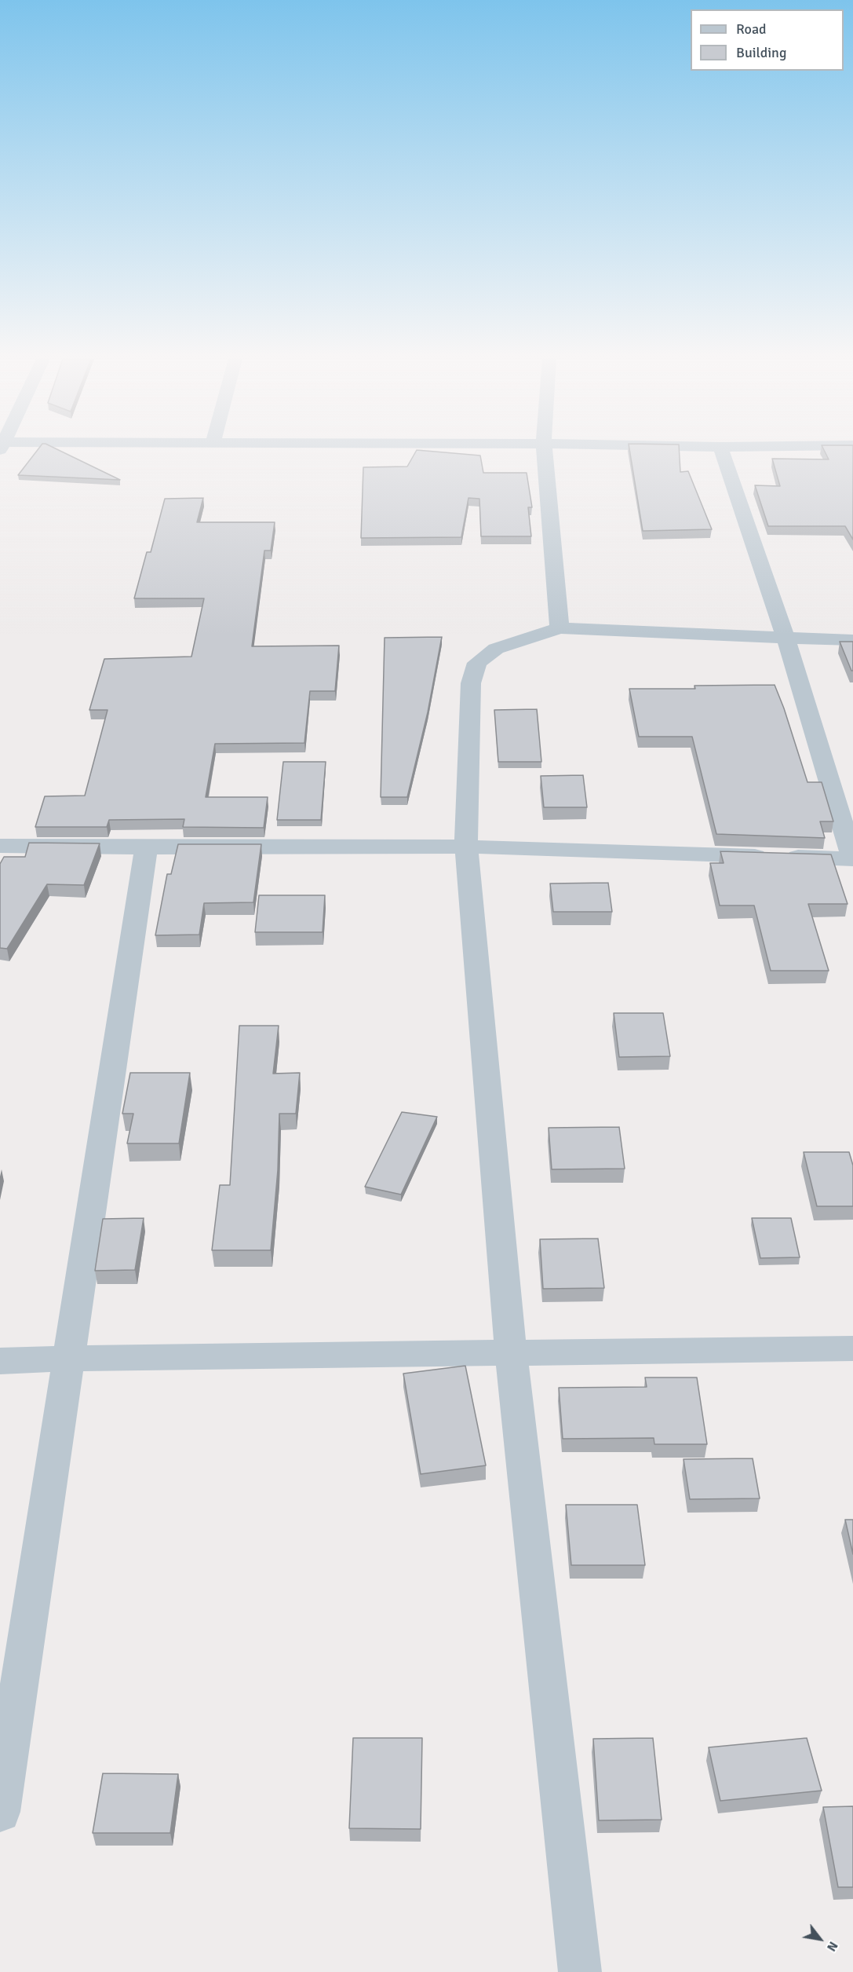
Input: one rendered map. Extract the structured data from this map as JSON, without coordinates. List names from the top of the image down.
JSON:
{
  "legend": ["Road", "Building"],
  "north": "bottom right"
}
